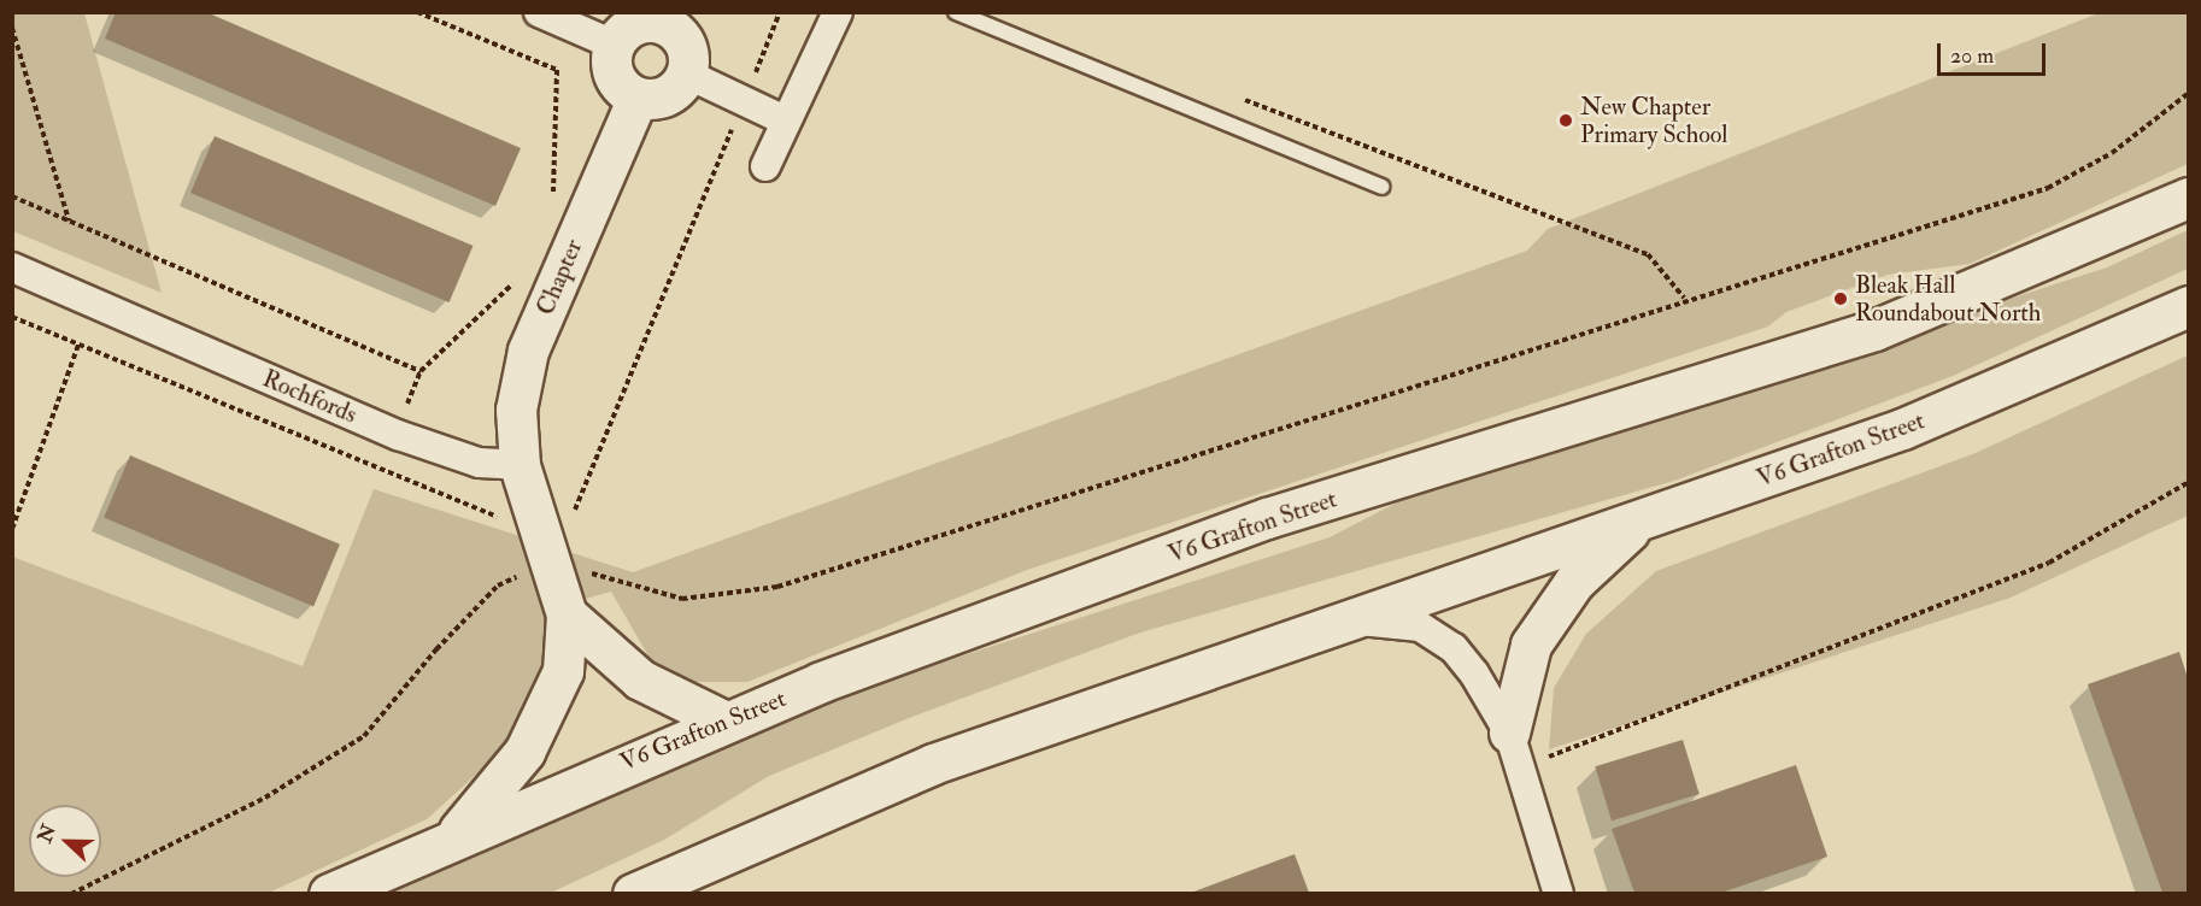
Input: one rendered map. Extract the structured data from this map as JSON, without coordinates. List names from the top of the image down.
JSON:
{
  "streets": {
    "street": ["Chapter", "Rochfords", "V6 Grafton Street"]
  },
  "crossings": [
    ["Chapter", "Rochfords"]
  ],
  "places": ["New Chapter Primary School", "Bleak Hall Roundabout North"],
  "scale_bar": "20 m",
  "north": "left"
}
